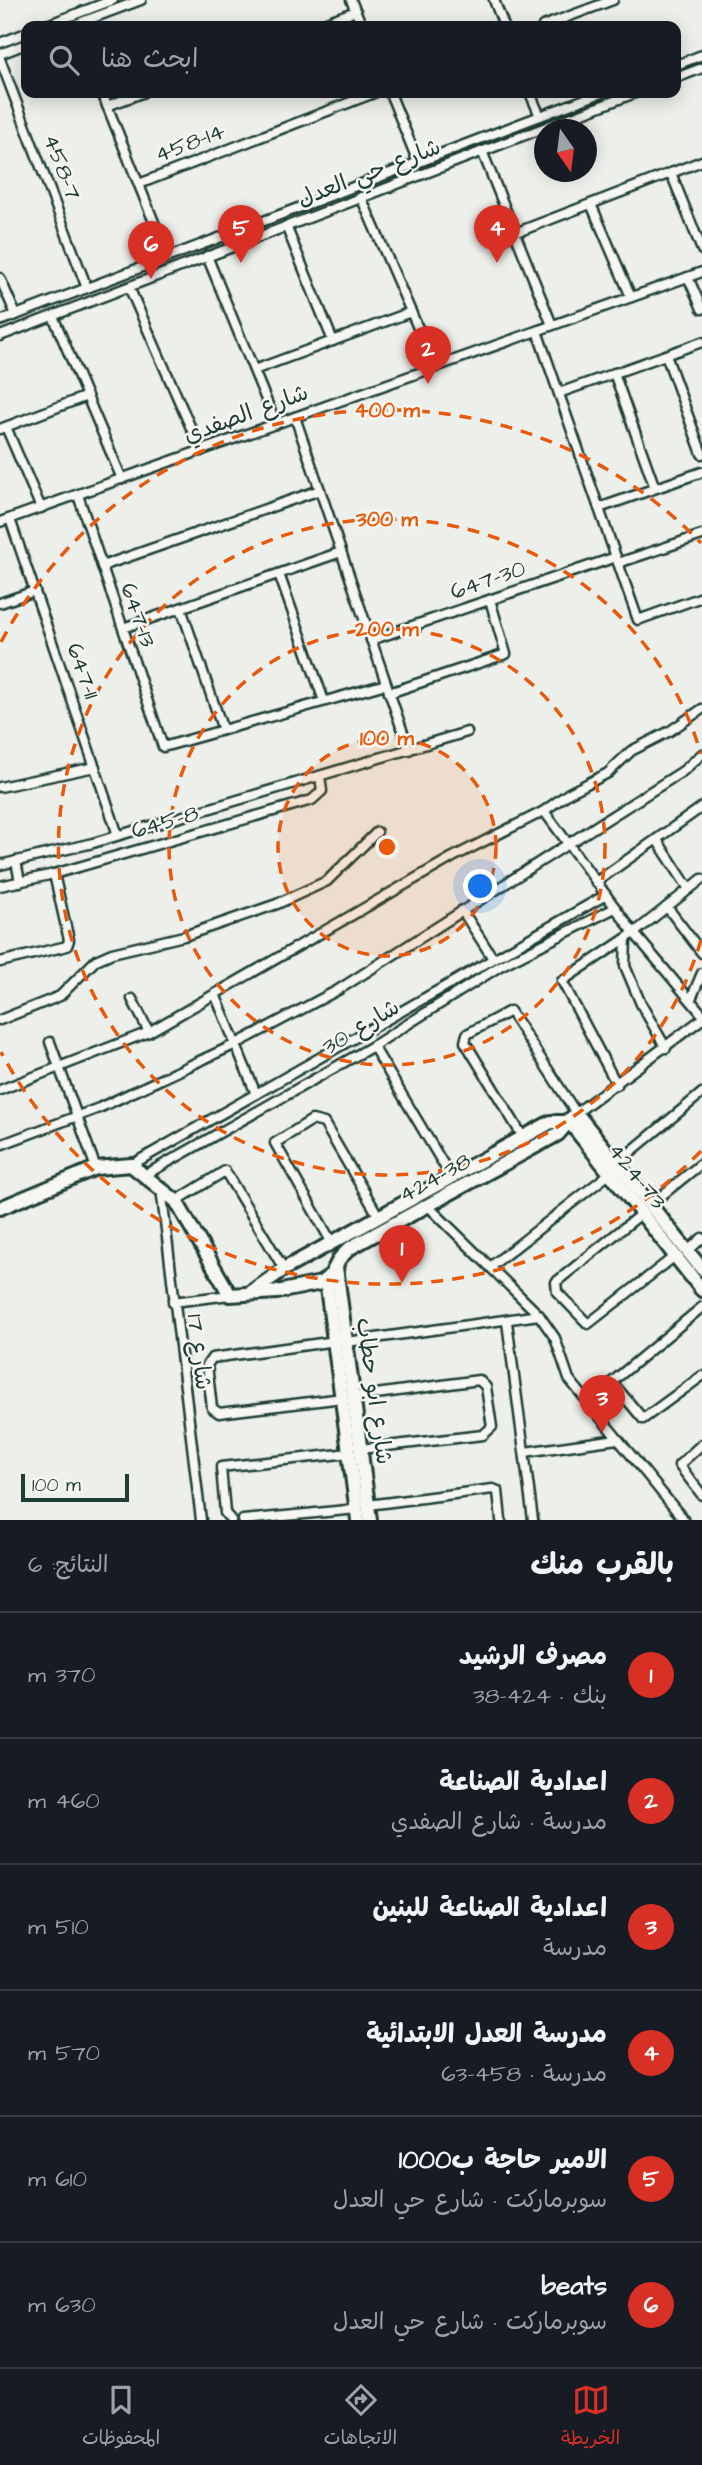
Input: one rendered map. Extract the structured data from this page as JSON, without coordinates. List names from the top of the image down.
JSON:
{
  "streets": {
    "street": [
      "458-14",
      "458-7",
      "شارع حي العدل",
      "شارع الصفدي",
      "647-30",
      "647-13",
      "647-11",
      "645-8",
      "شارع 30",
      "424-73",
      "424-38",
      "شارع 17",
      "شارع ابو حطاب"
    ]
  },
  "crossings": [
    ["458-7", "شارع حي العدل"],
    ["شارع الصفدي", "647-13"],
    ["شارع الصفدي", "647-11"],
    ["647-11", "645-8"],
    ["424-73", "424-38"],
    ["424-38", "شارع 17"],
    ["424-38", "شارع ابو حطاب"]
  ],
  "scale_bar": "100 m",
  "north": "bottom",
  "page": {
    "search": "ابحث هنا",
    "pins": [
      "4",
      "5",
      "6",
      "2",
      "1",
      "3"
    ],
    "scale": "100 m",
    "heading": ["بالقرب منك", "النتائج: 6"],
    "list": [
      {
        "mark": "1",
        "name": "مصرف الرشيد",
        "note": "بنك · 424-38",
        "value": "370 m"
      },
      {
        "mark": "2",
        "name": "اعدادية الصناعة",
        "note": "مدرسة · شارع الصفدي",
        "value": "460 m"
      },
      {
        "mark": "3",
        "name": "اعدادية الصناعة للبنين",
        "note": "مدرسة",
        "value": "510 m"
      },
      {
        "mark": "4",
        "name": "مدرسة العدل الابتدائية",
        "note": "مدرسة · 458-63",
        "value": "570 m"
      },
      {
        "mark": "5",
        "name": "الامير حاجة ب1000",
        "note": "سوبرماركت · شارع حي العدل",
        "value": "610 m"
      },
      {
        "mark": "6",
        "name": "beats",
        "note": "سوبرماركت · شارع حي العدل",
        "value": "630 m"
      }
    ],
    "nav": ["الخريطة", "الاتجاهات", "المحفوظات"]
  },
  "rings": [
    "400 m",
    "300 m",
    "200 m",
    "100 m"
  ]
}
